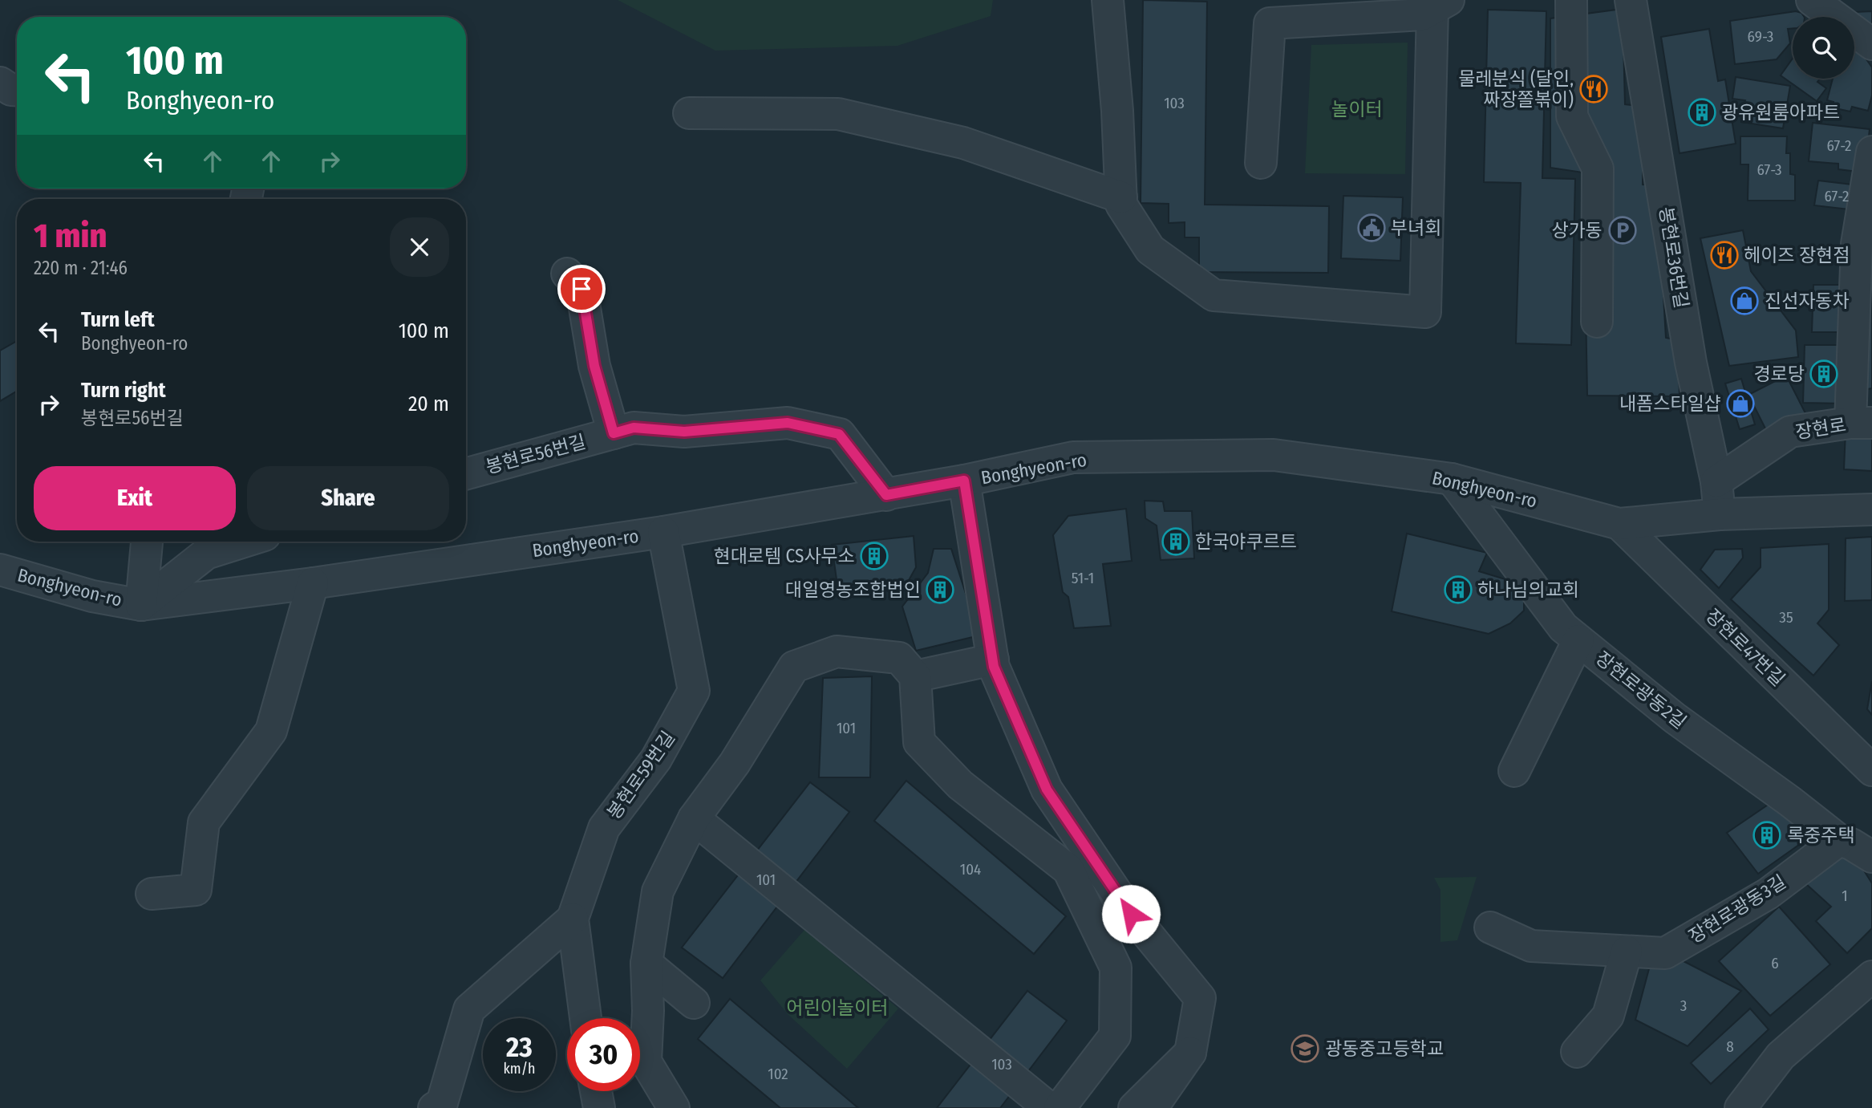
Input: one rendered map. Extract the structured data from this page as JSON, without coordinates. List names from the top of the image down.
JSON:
{
  "streets": {
    "street": [
      "봉현로36번길",
      "장현로",
      "봉현로56번길",
      "Bonghyeon-ro",
      "장현로47번길",
      "장현로광동2길",
      "봉현로59번길",
      "장현로광동3길"
    ]
  },
  "crossings": [
    ["봉현로36번길", "장현로"],
    ["봉현로36번길", "Bonghyeon-ro"],
    ["봉현로56번길", "Bonghyeon-ro"],
    ["Bonghyeon-ro", "장현로47번길"],
    ["Bonghyeon-ro", "장현로광동2길"],
    ["Bonghyeon-ro", "봉현로59번길"],
    ["장현로광동2길", "장현로광동3길"]
  ],
  "parks": ["놀이터", "어린이놀이터"],
  "places": {
    "restaurant": ["물레분식 (달인, 짜장쫄볶이)", "헤이즈 장현점"],
    "building": [
      "광유원룸아파트",
      "경로당",
      "한국야쿠르트",
      "현대로템 CS사무소",
      "대일영농조합법인",
      "하나님의교회",
      "록중주택"
    ],
    "public building": ["부녀회"],
    "parking": ["상가동"],
    "shop": ["진선자동차", "내폼스타일샵"],
    "school or university": ["광동중고등학교"]
  },
  "house_numbers": [
    "69-3",
    "103",
    "67-2",
    "67-3",
    "67-2",
    "51-1",
    "35",
    "101",
    "104",
    "101",
    "1",
    "6",
    "3",
    "8",
    "103",
    "102"
  ],
  "page": {
    "turn": ["100 m", "Bonghyeon-ro"],
    "heading": ["1 min", "220 m · 21:46"],
    "list": [
      {
        "name": "Turn left",
        "note": "Bonghyeon-ro",
        "value": "100 m"
      },
      {
        "name": "Turn right",
        "note": "봉현로56번길",
        "value": "20 m"
      }
    ],
    "buttons": ["Exit", "Share"],
    "speed": "23 km/h",
    "limit": "30"
  }
}
